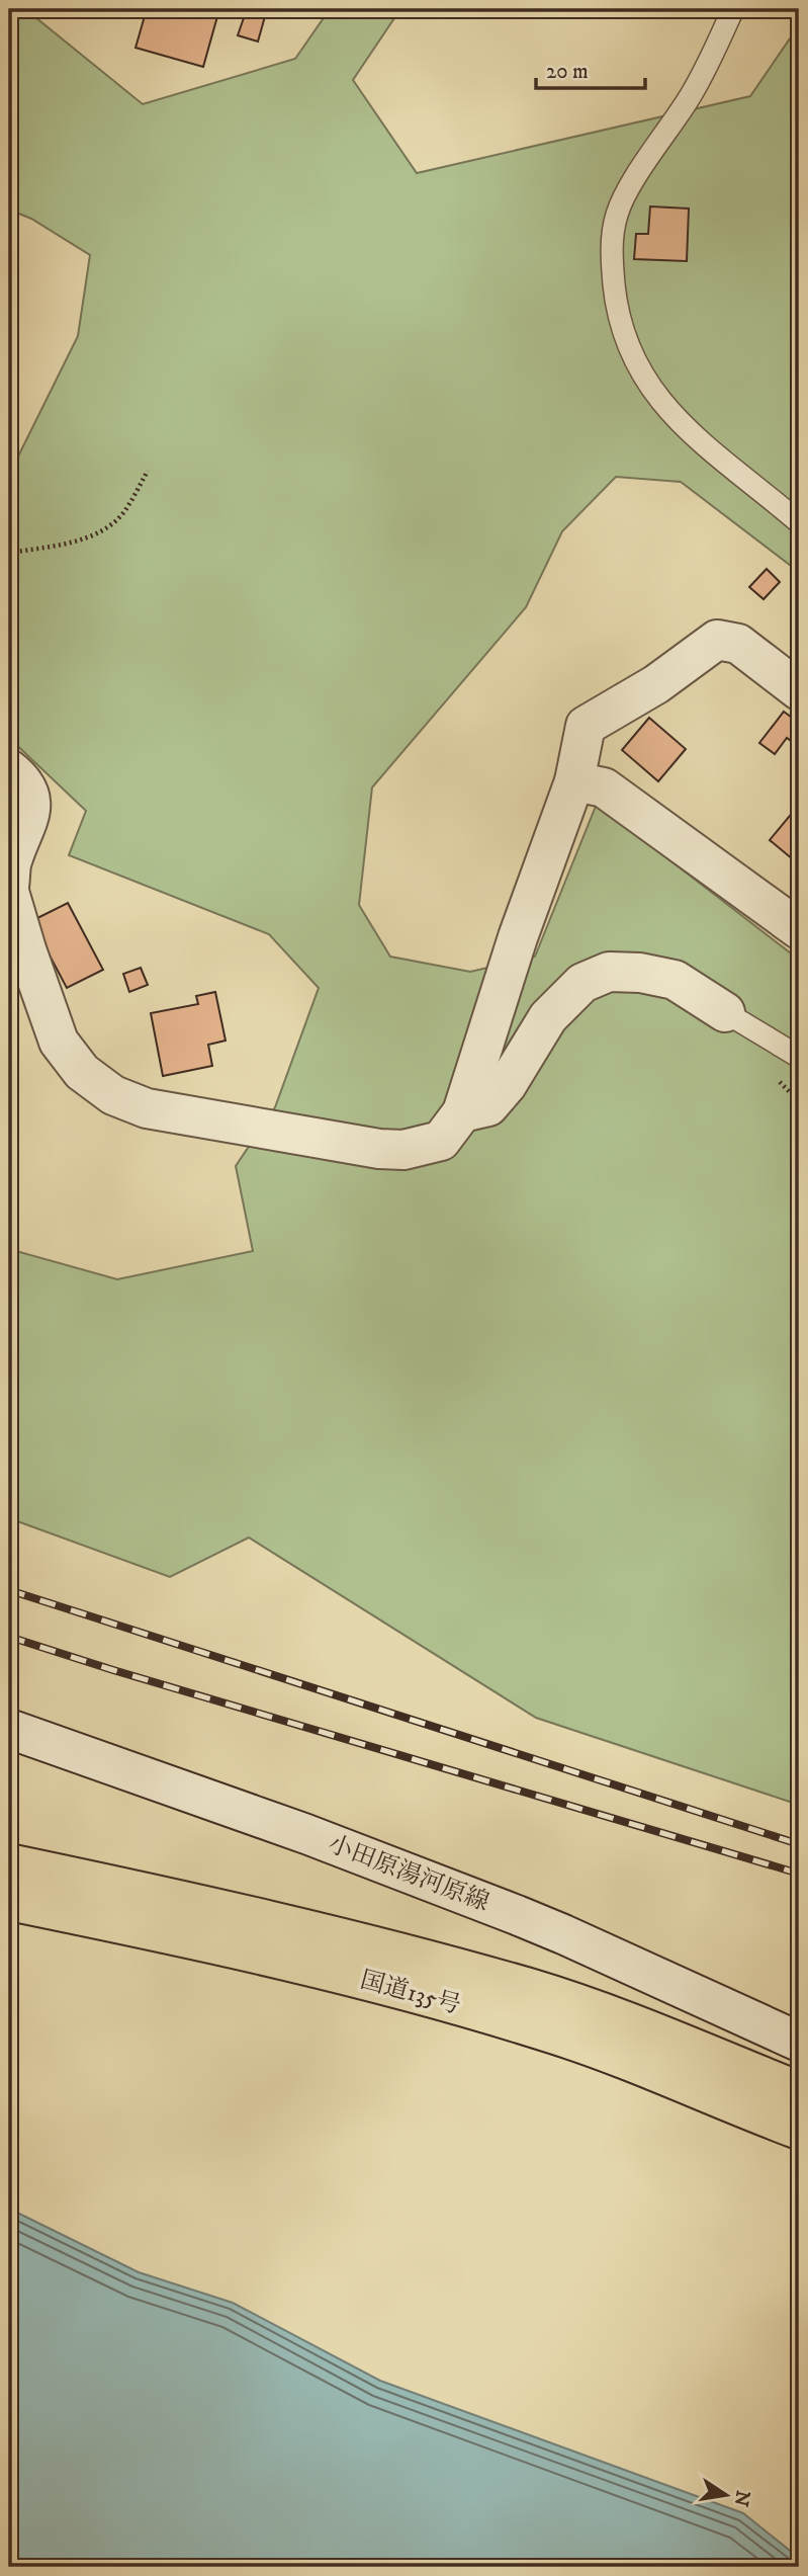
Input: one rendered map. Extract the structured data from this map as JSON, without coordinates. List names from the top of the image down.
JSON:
{
  "streets": {
    "highway": ["国道135号"],
    "street": ["小田原湯河原線"]
  },
  "scale_bar": "20 m",
  "north": "right"
}
